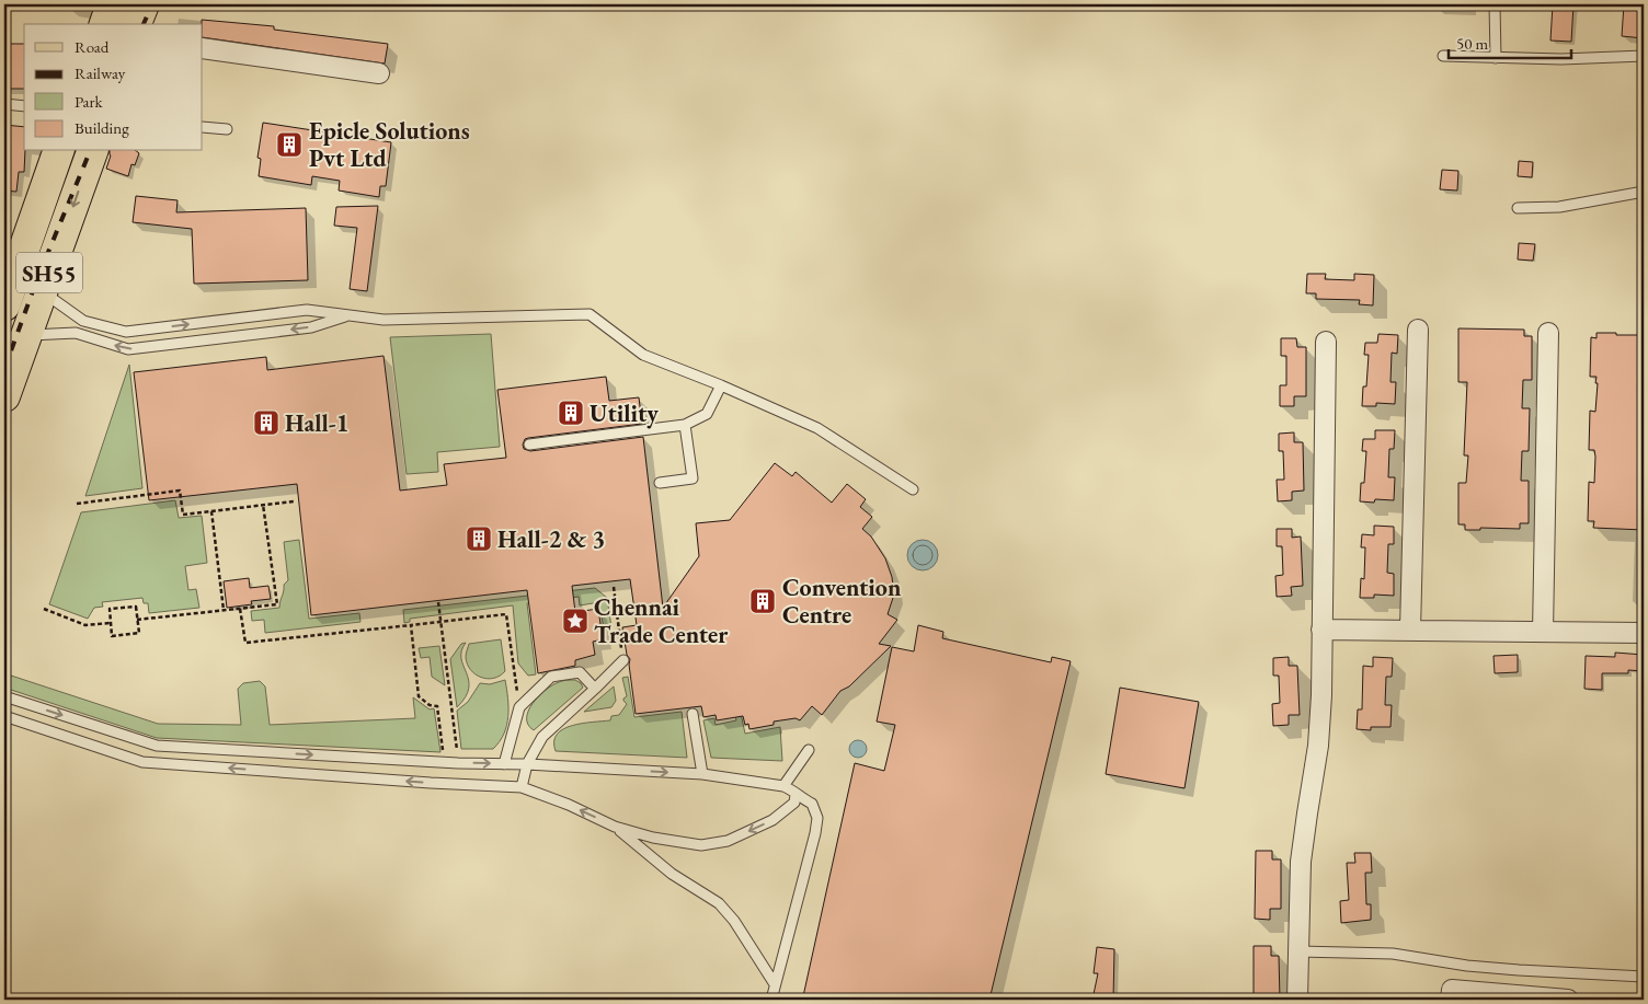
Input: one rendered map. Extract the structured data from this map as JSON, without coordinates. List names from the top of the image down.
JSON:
{
  "streets": {
    "main road": ["SH55"]
  },
  "places": {
    "building": [
      "Epicle Solutions Pvt Ltd",
      "Utility",
      "Hall-1",
      "Hall-2 & 3",
      "Convention Centre"
    ],
    "place": ["Chennai Trade Center"]
  },
  "legend": [
    "Road",
    "Railway",
    "Park",
    "Building"
  ],
  "scale_bar": "50 m"
}
